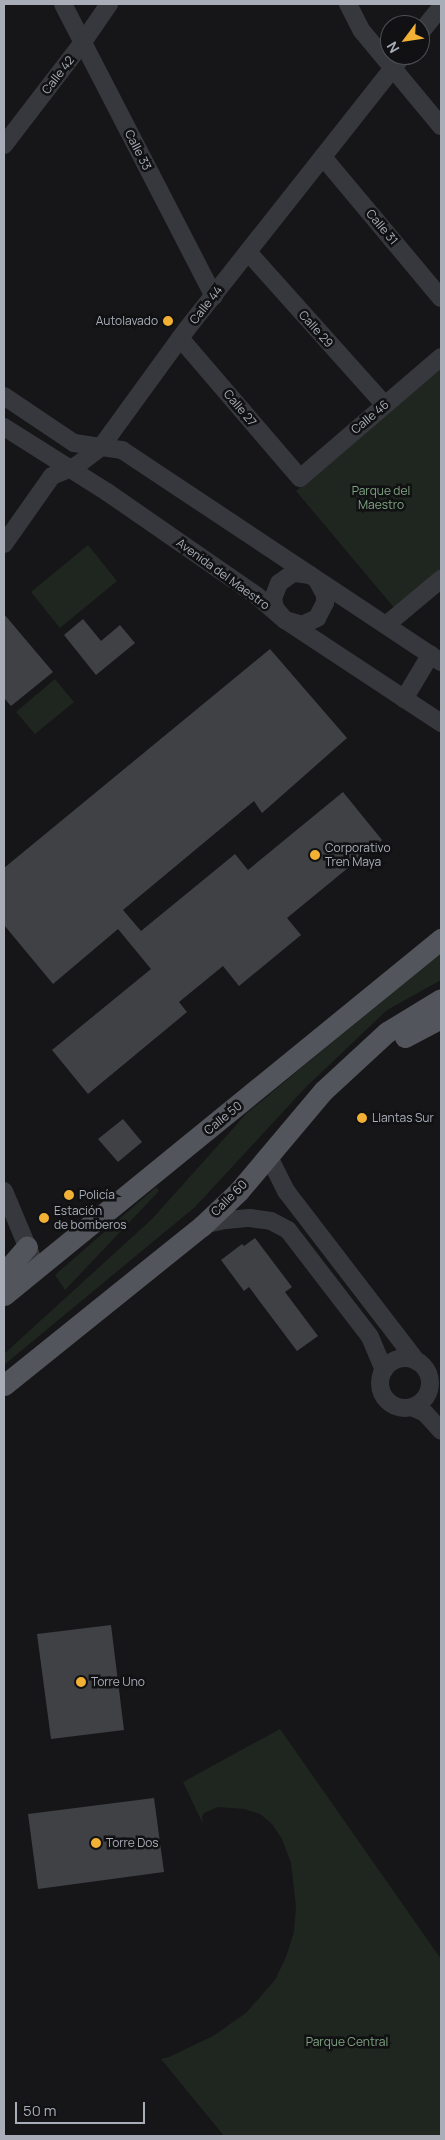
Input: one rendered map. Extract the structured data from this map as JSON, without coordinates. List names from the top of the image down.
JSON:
{
  "streets": {
    "main road": ["Calle 50", "Calle 60"],
    "street": [
      "Calle 42",
      "Calle 33",
      "Calle 31",
      "Calle 44",
      "Calle 29",
      "Calle 27",
      "Calle 46",
      "Avenida del Maestro"
    ]
  },
  "crossings": [
    ["Calle 42", "Calle 33"],
    ["Calle 33", "Calle 44"],
    ["Calle 31", "Calle 44"],
    ["Calle 44", "Calle 29"],
    ["Calle 44", "Calle 27"],
    ["Calle 44", "Avenida del Maestro"],
    ["Calle 29", "Calle 46"],
    ["Calle 27", "Calle 46"]
  ],
  "parks": ["Parque del Maestro", "Parque Central"],
  "places": [
    "Autolavado",
    "Corporativo Tren Maya",
    "Llantas Sur",
    "Policía",
    "Estación de bomberos",
    "Torre Uno",
    "Torre Dos"
  ],
  "scale_bar": "50 m",
  "north": "bottom left"
}
